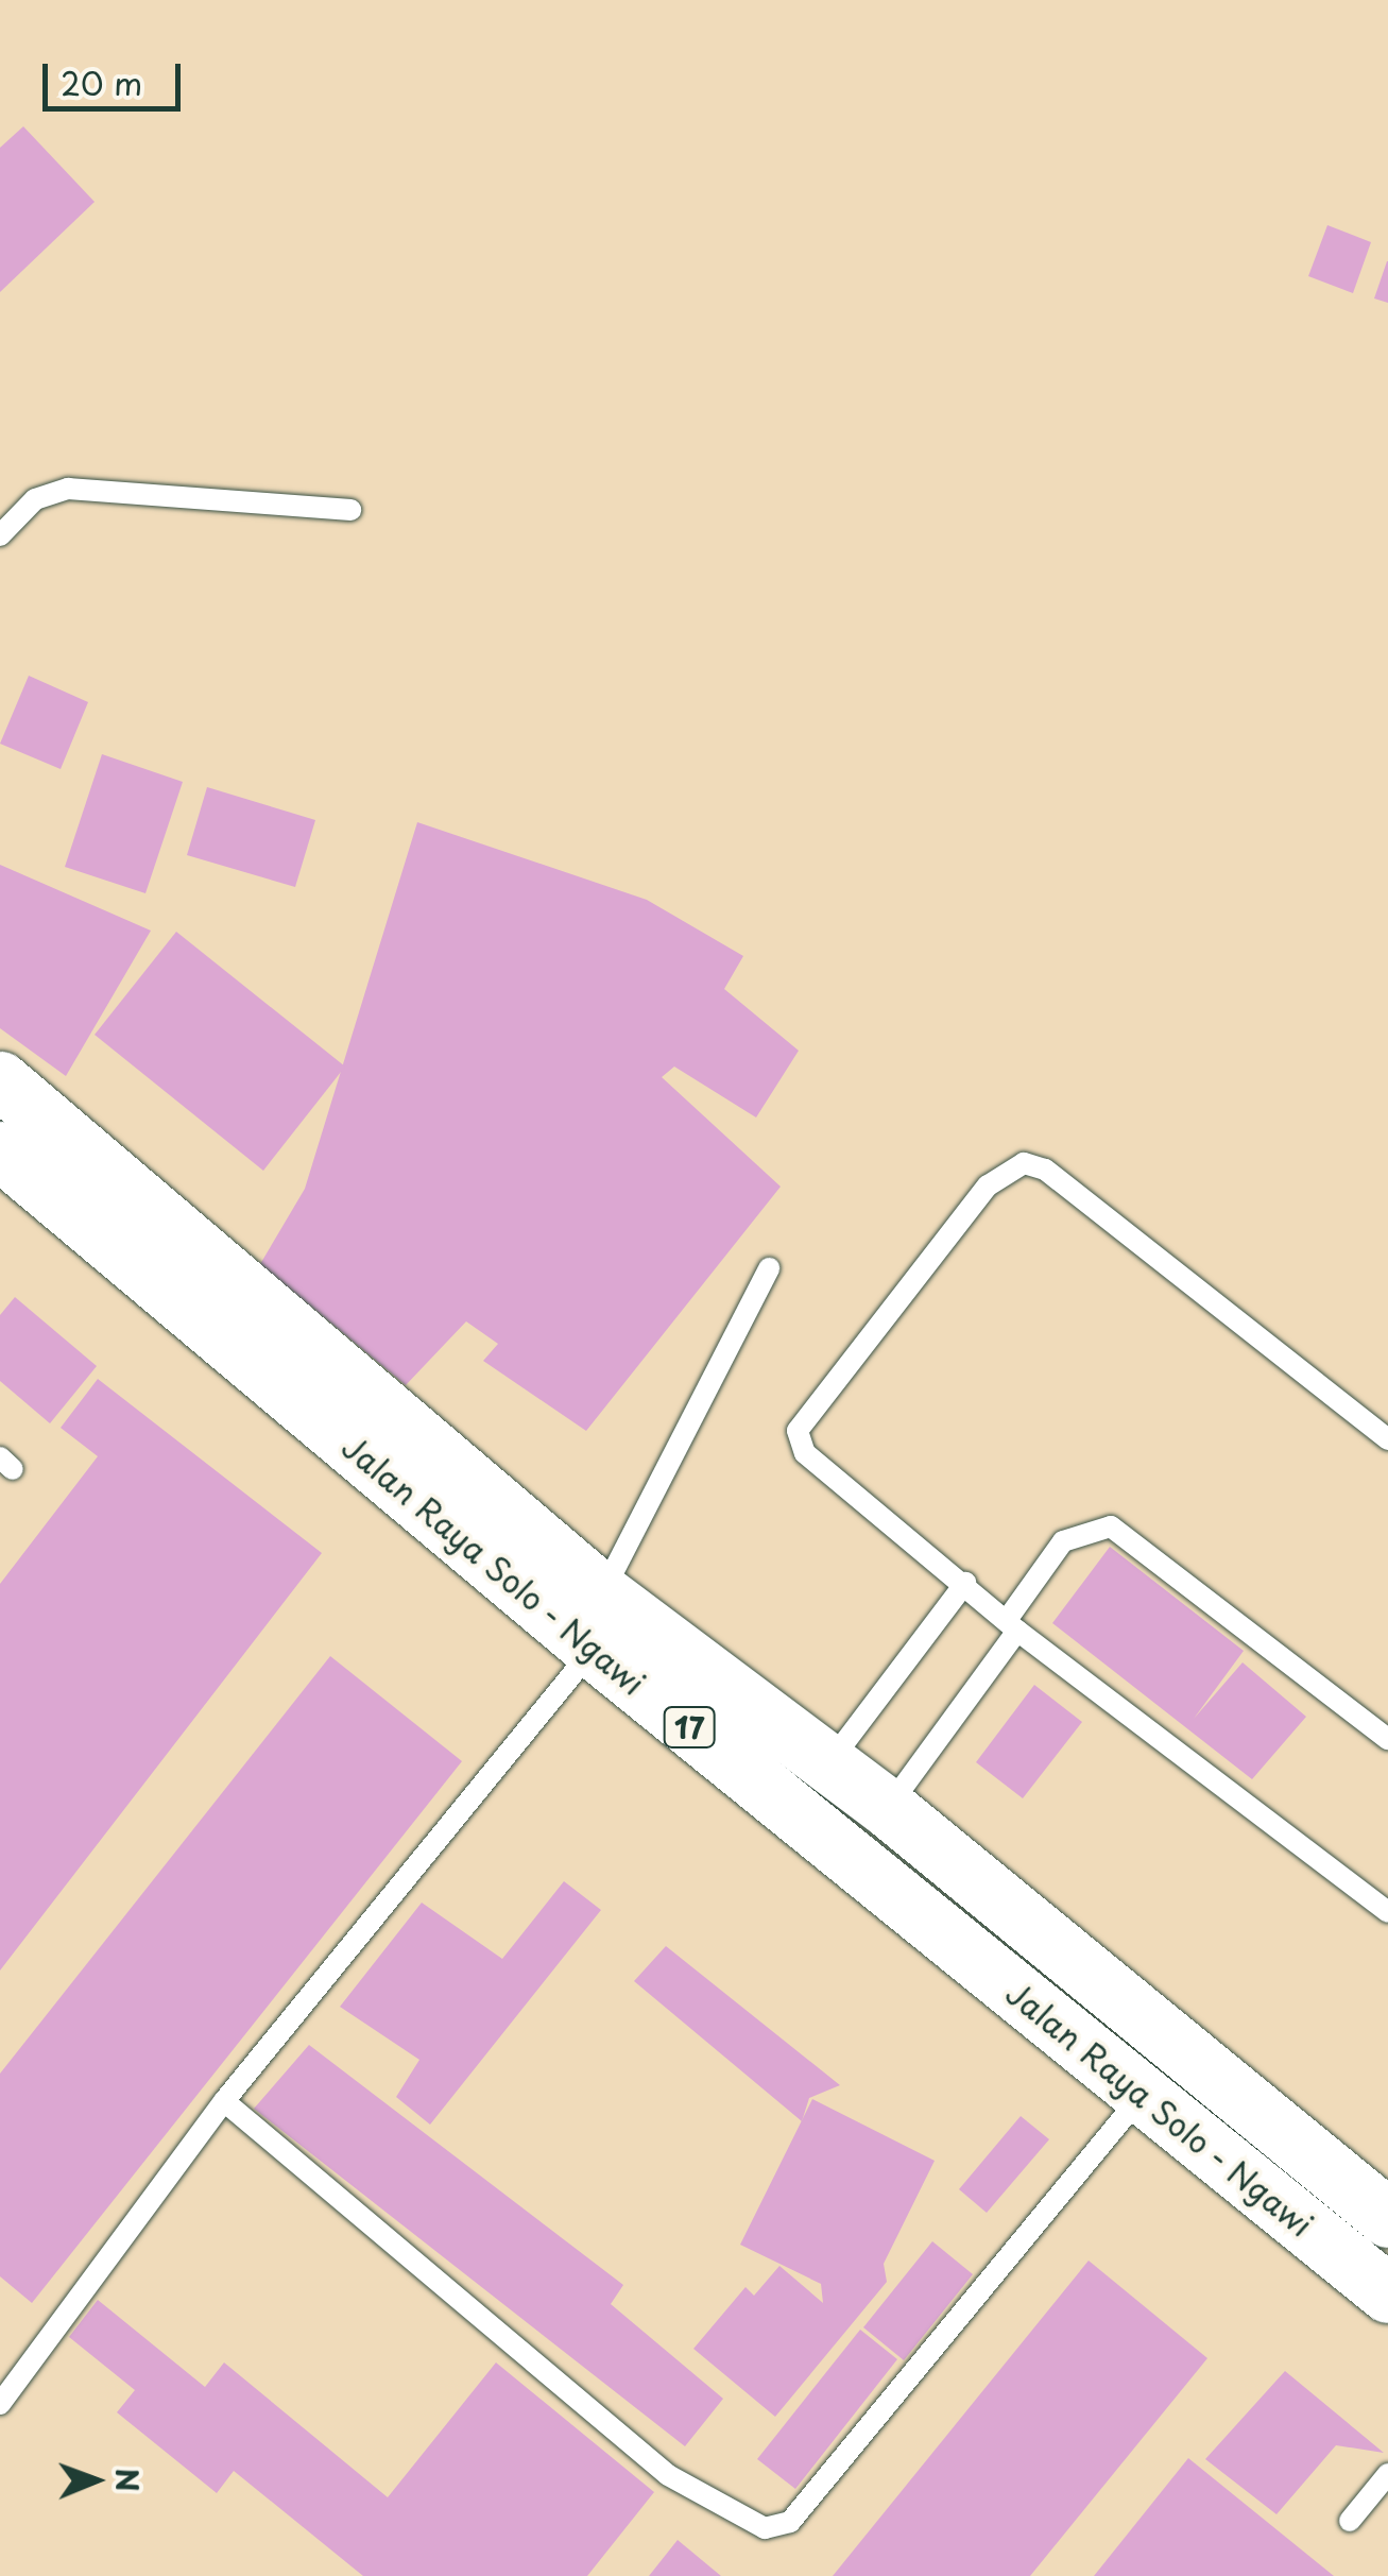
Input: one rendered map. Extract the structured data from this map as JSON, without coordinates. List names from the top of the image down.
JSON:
{
  "streets": {
    "highway": ["Jalan Raya Solo - Ngawi", "17"]
  },
  "scale_bar": "20 m",
  "north": "right"
}
